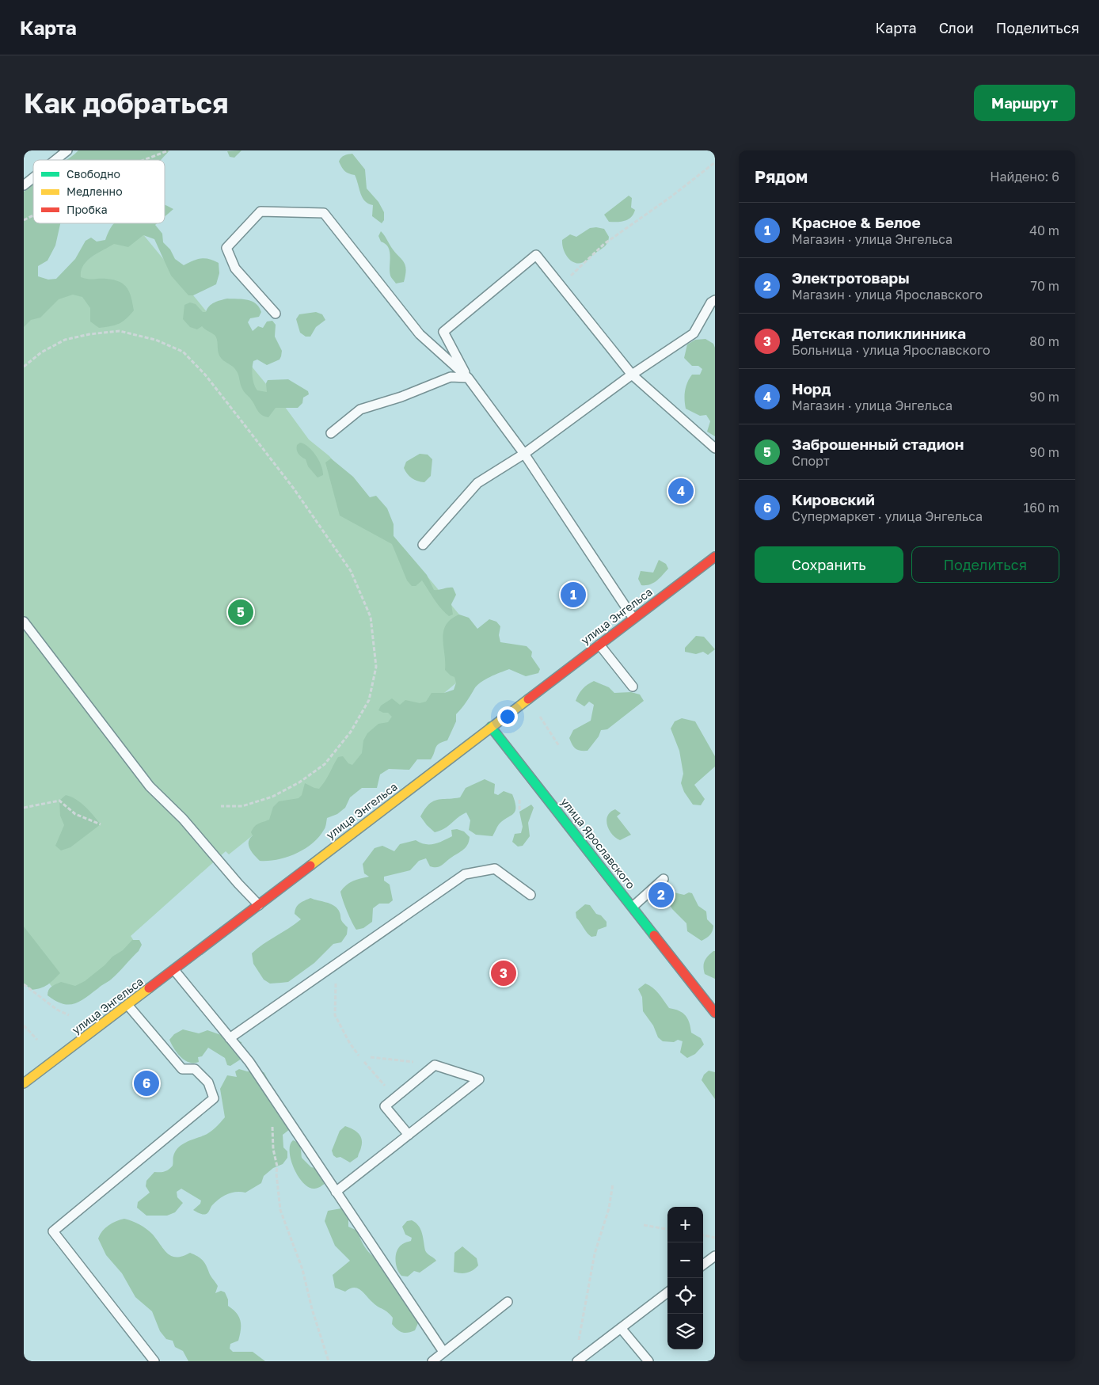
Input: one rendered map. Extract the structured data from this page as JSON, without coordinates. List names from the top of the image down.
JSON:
{
  "streets": {
    "street": ["улица Энгельса", "улица Ярославского"]
  },
  "crossings": [
    ["улица Энгельса", "улица Ярославского"]
  ],
  "legend": ["Свободно", "Медленно", "Пробка"],
  "page": {
    "header": "Карта",
    "nav": ["Карта", "Слои", "Поделиться"],
    "buttons": [
      "Маршрут",
      ["Сохранить", "Поделиться"]
    ],
    "title": "Как добраться",
    "heading": ["Рядом", "Найдено: 6"],
    "list": [
      {
        "mark": "1",
        "name": "Красное & Белое",
        "note": "Магазин · улица Энгельса",
        "value": "40 m"
      },
      {
        "mark": "2",
        "name": "Электротовары",
        "note": "Магазин · улица Ярославского",
        "value": "70 m"
      },
      {
        "mark": "3",
        "name": "Детская поликлинника",
        "note": "Больница · улица Ярославского",
        "value": "80 m"
      },
      {
        "mark": "4",
        "name": "Норд",
        "note": "Магазин · улица Энгельса",
        "value": "90 m"
      },
      {
        "mark": "5",
        "name": "Заброшенный стадион",
        "note": "Спорт",
        "value": "90 m"
      },
      {
        "mark": "6",
        "name": "Кировский",
        "note": "Супермаркет · улица Энгельса",
        "value": "160 m"
      }
    ],
    "pins": [
      "4",
      "1",
      "5",
      "2",
      "3",
      "6"
    ],
    "map_buttons": ["+", "−"]
  }
}
